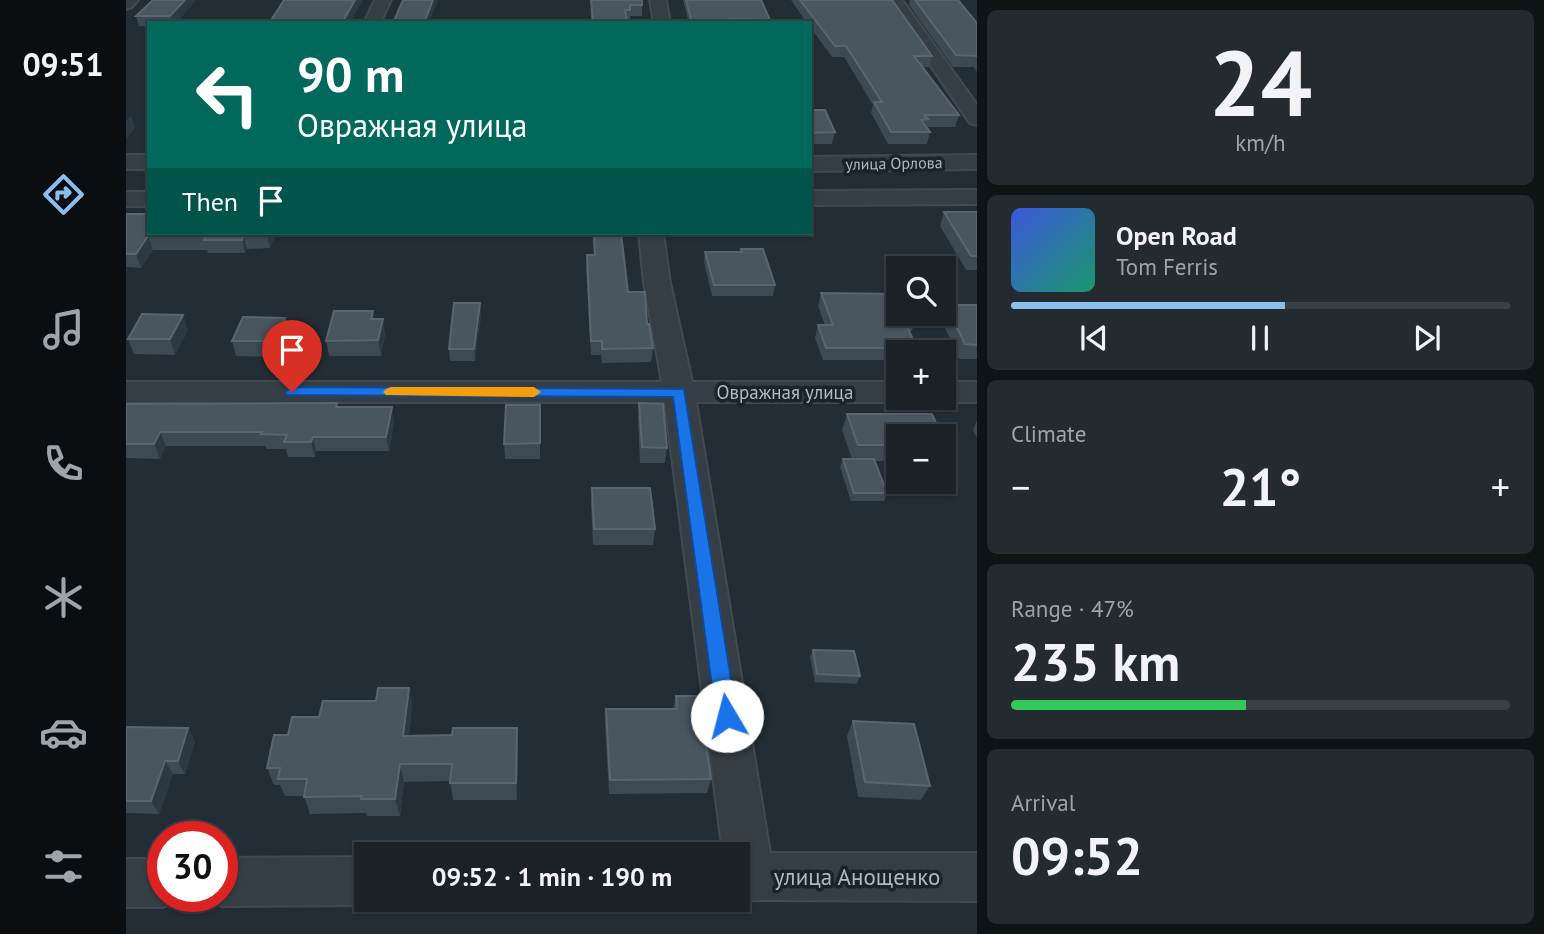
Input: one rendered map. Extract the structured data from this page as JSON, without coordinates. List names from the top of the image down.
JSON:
{
  "streets": {
    "street": ["улица Орлова", "Овражная улица", "улица Анощенко"]
  },
  "page": {
    "tabs": "09:51",
    "tile": [
      ["24", "km/h"],
      "Climate",
      ["Range · 47%", "235 km"],
      ["Arrival", "09:52"]
    ],
    "turn": ["90 m", "Овражная улица"],
    "then": "Then",
    "song": ["Open Road", "Tom Ferris"],
    "map_buttons": ["+", "−"],
    "heat": ["−", "21°", "+"],
    "limit": "30",
    "trip": "09:52 · 1 min · 190 m"
  }
}
